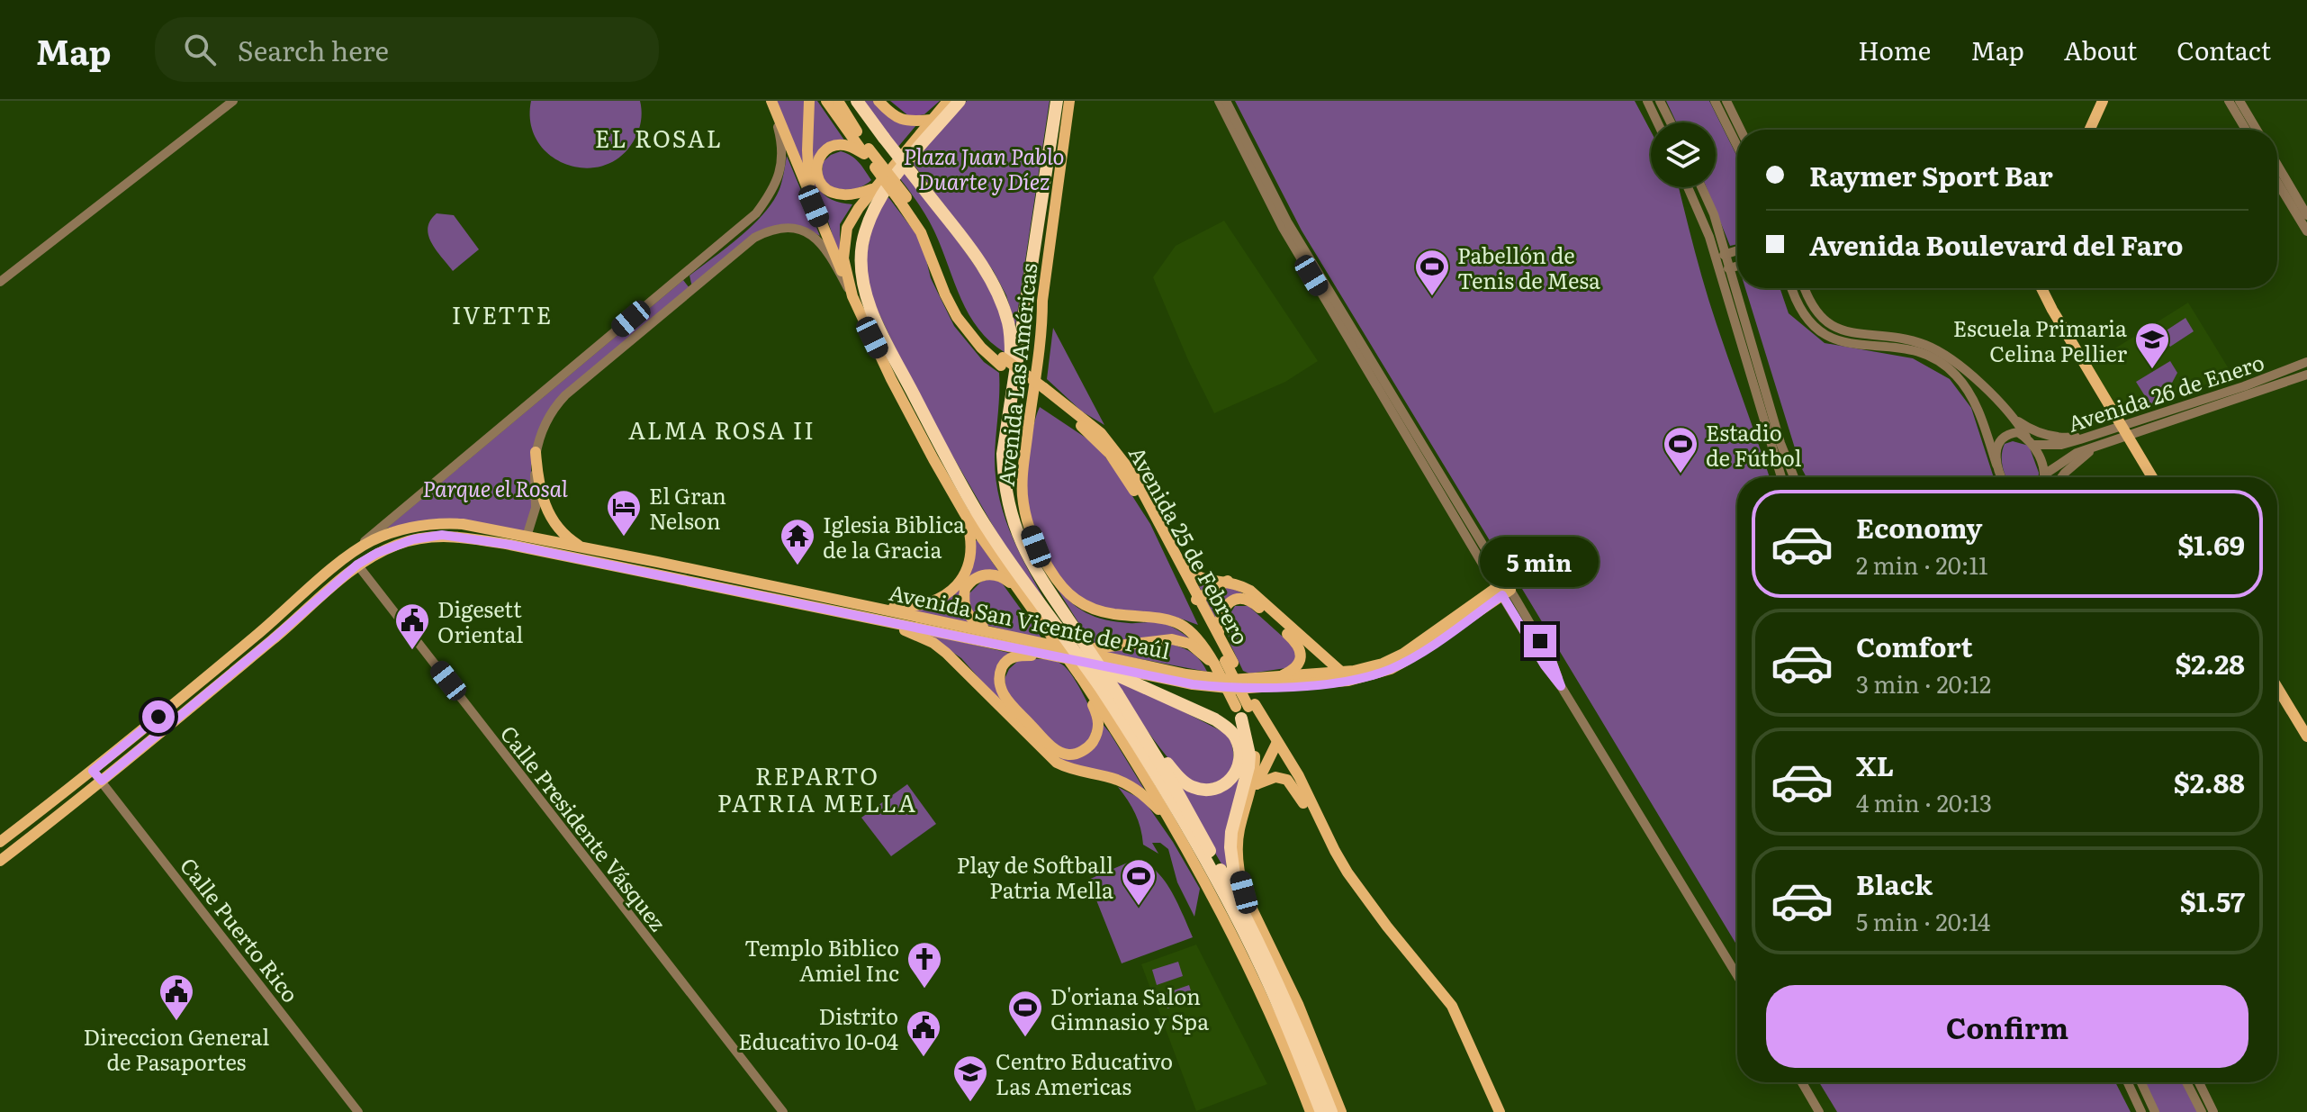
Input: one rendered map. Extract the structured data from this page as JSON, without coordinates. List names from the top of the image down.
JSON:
{
  "streets": {
    "main road": ["Avenida Las Américas", "Avenida 25 de Febrero", "Avenida San Vicente de Paúl"],
    "street": ["Avenida 26 de Enero", "Calle Presidente Vásquez", "Calle Puerto Rico"]
  },
  "crossings": [
    ["Avenida Las Américas", "Avenida 25 de Febrero"],
    ["Avenida San Vicente de Paúl", "Calle Presidente Vásquez"],
    ["Avenida San Vicente de Paúl", "Calle Puerto Rico"]
  ],
  "districts": [
    "EL ROSAL",
    "IVETTE",
    "ALMA ROSA II",
    "REPARTO PATRIA MELLA"
  ],
  "parks": ["Plaza Juan Pablo Duarte y Díez", "Parque el Rosal"],
  "places": {
    "sports": [
      "Pabellón de Tenis de Mesa",
      "Estadio de Fútbol",
      "Play de Softball Patria Mella",
      "D'oriana Salon Gimnasio y Spa"
    ],
    "school or university": ["Escuela Primaria Celina Pellier", "Centro Educativo Las Americas"],
    "hotel": ["El Gran Nelson"],
    "temple": ["Iglesia Biblica de la Gracia"],
    "public building": ["Digesett Oriental", "Direccion General de Pasaportes", "Distrito Educativo 10-04"],
    "church": ["Templo Biblico Amiel Inc"]
  },
  "page": {
    "header": "Map",
    "search": "Search here",
    "nav": [
      "Home",
      "Map",
      "About",
      "Contact"
    ],
    "banner": ["Raymer Sport Bar", "Avenida Boulevard del Faro"],
    "list": [
      {
        "name": "Economy",
        "note": "2 min · 20:11",
        "value": "$1.69"
      },
      {
        "name": "Comfort",
        "note": "3 min · 20:12",
        "value": "$2.28"
      },
      {
        "name": "XL",
        "note": "4 min · 20:13",
        "value": "$2.88"
      },
      {
        "name": "Black",
        "note": "5 min · 20:14",
        "value": "$1.57"
      }
    ],
    "bubble": "5 min",
    "buttons": "Confirm"
  }
}
